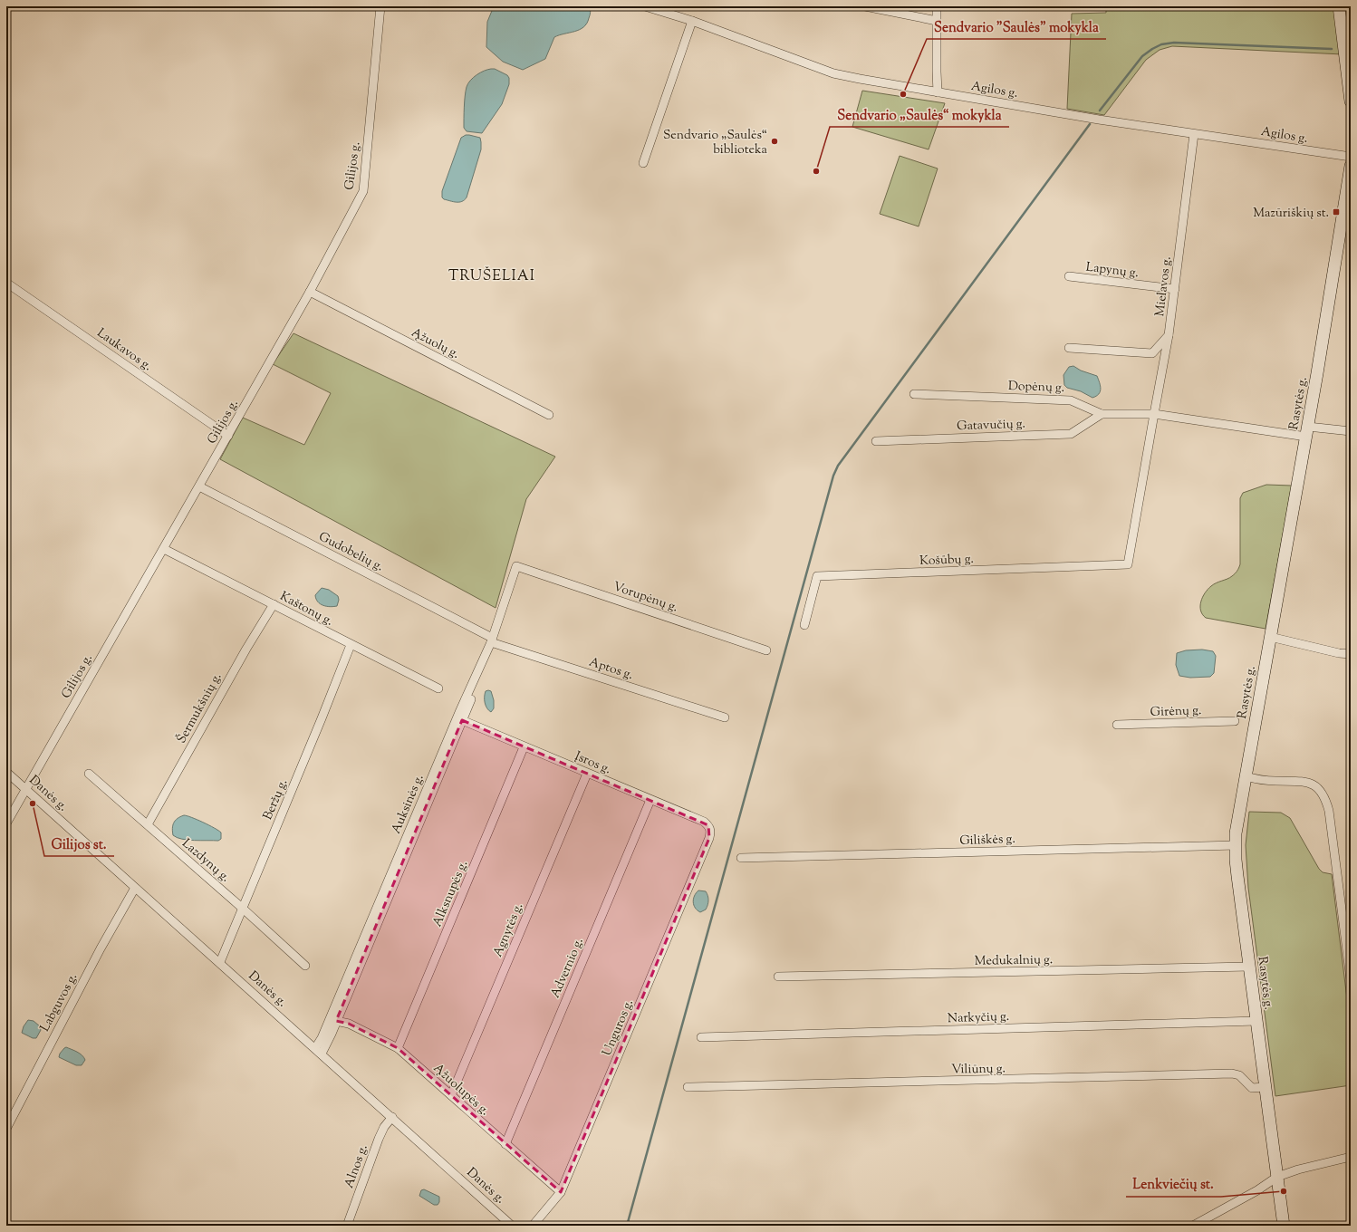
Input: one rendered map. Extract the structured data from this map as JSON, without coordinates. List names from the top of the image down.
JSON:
{
  "streets": {
    "main road": ["Rasytės g."],
    "street": [
      "Agilos g.",
      "Gilijos g.",
      "Lapynų g.",
      "Mielavos g.",
      "Ąžuolų g.",
      "Laukavos g.",
      "Dopėnų g.",
      "Gatavučių g.",
      "Gudobelių g.",
      "Košūbų g.",
      "Vorupėnų g.",
      "Kaštonų g.",
      "Aptos g.",
      "Šermukšnių g.",
      "Girėnų g.",
      "Įsros g.",
      "Danės g.",
      "Beržų g.",
      "Auksinės g.",
      "Giliškės g.",
      "Lazdynų g.",
      "Alksnupės g.",
      "Agnytės g.",
      "Medukalnių g.",
      "Advernio g.",
      "Labguvos g.",
      "Narkyčių g.",
      "Unguros g.",
      "Viliūnų g.",
      "Ąžuolupės g.",
      "Alnos g."
    ]
  },
  "crossings": [
    ["Agilos g.", "Mielavos g."],
    ["Gilijos g.", "Ąžuolų g."],
    ["Gilijos g.", "Laukavos g."],
    ["Gilijos g.", "Gudobelių g."],
    ["Gilijos g.", "Kaštonų g."],
    ["Gilijos g.", "Danės g."],
    ["Lapynų g.", "Mielavos g."],
    ["Dopėnų g.", "Rasytės g."],
    ["Dopėnų g.", "Gatavučių g."],
    ["Dopėnų g.", "Košūbų g."],
    ["Rasytės g.", "Giliškės g."],
    ["Rasytės g.", "Medukalnių g."],
    ["Rasytės g.", "Narkyčių g."],
    ["Rasytės g.", "Viliūnų g."],
    ["Gudobelių g.", "Aptos g."],
    ["Gudobelių g.", "Auksinės g."],
    ["Vorupėnų g.", "Auksinės g."],
    ["Kaštonų g.", "Šermukšnių g."],
    ["Kaštonų g.", "Beržų g."],
    ["Aptos g.", "Auksinės g."],
    ["Šermukšnių g.", "Lazdynų g."],
    ["Įsros g.", "Alksnupės g."],
    ["Įsros g.", "Agnytės g."],
    ["Įsros g.", "Advernio g."],
    ["Įsros g.", "Unguros g."],
    ["Danės g.", "Beržų g."],
    ["Danės g.", "Auksinės g."],
    ["Danės g.", "Labguvos g."],
    ["Danės g.", "Alnos g."],
    ["Beržų g.", "Lazdynų g."],
    ["Alksnupės g.", "Ąžuolupės g."],
    ["Agnytės g.", "Ąžuolupės g."],
    ["Advernio g.", "Ąžuolupės g."],
    ["Unguros g.", "Ąžuolupės g."]
  ],
  "districts": ["TRUŠELIAI"],
  "places": {
    "other": [
      "Sendvario \"Saulės\" mokykla",
      "Sendvario „Saulės“ biblioteka",
      "Sendvario „Saulės“ mokykla",
      "Gilijos st.",
      "Lenkviečių st."
    ],
    "transit": ["Mazūriškių st."]
  }
}
